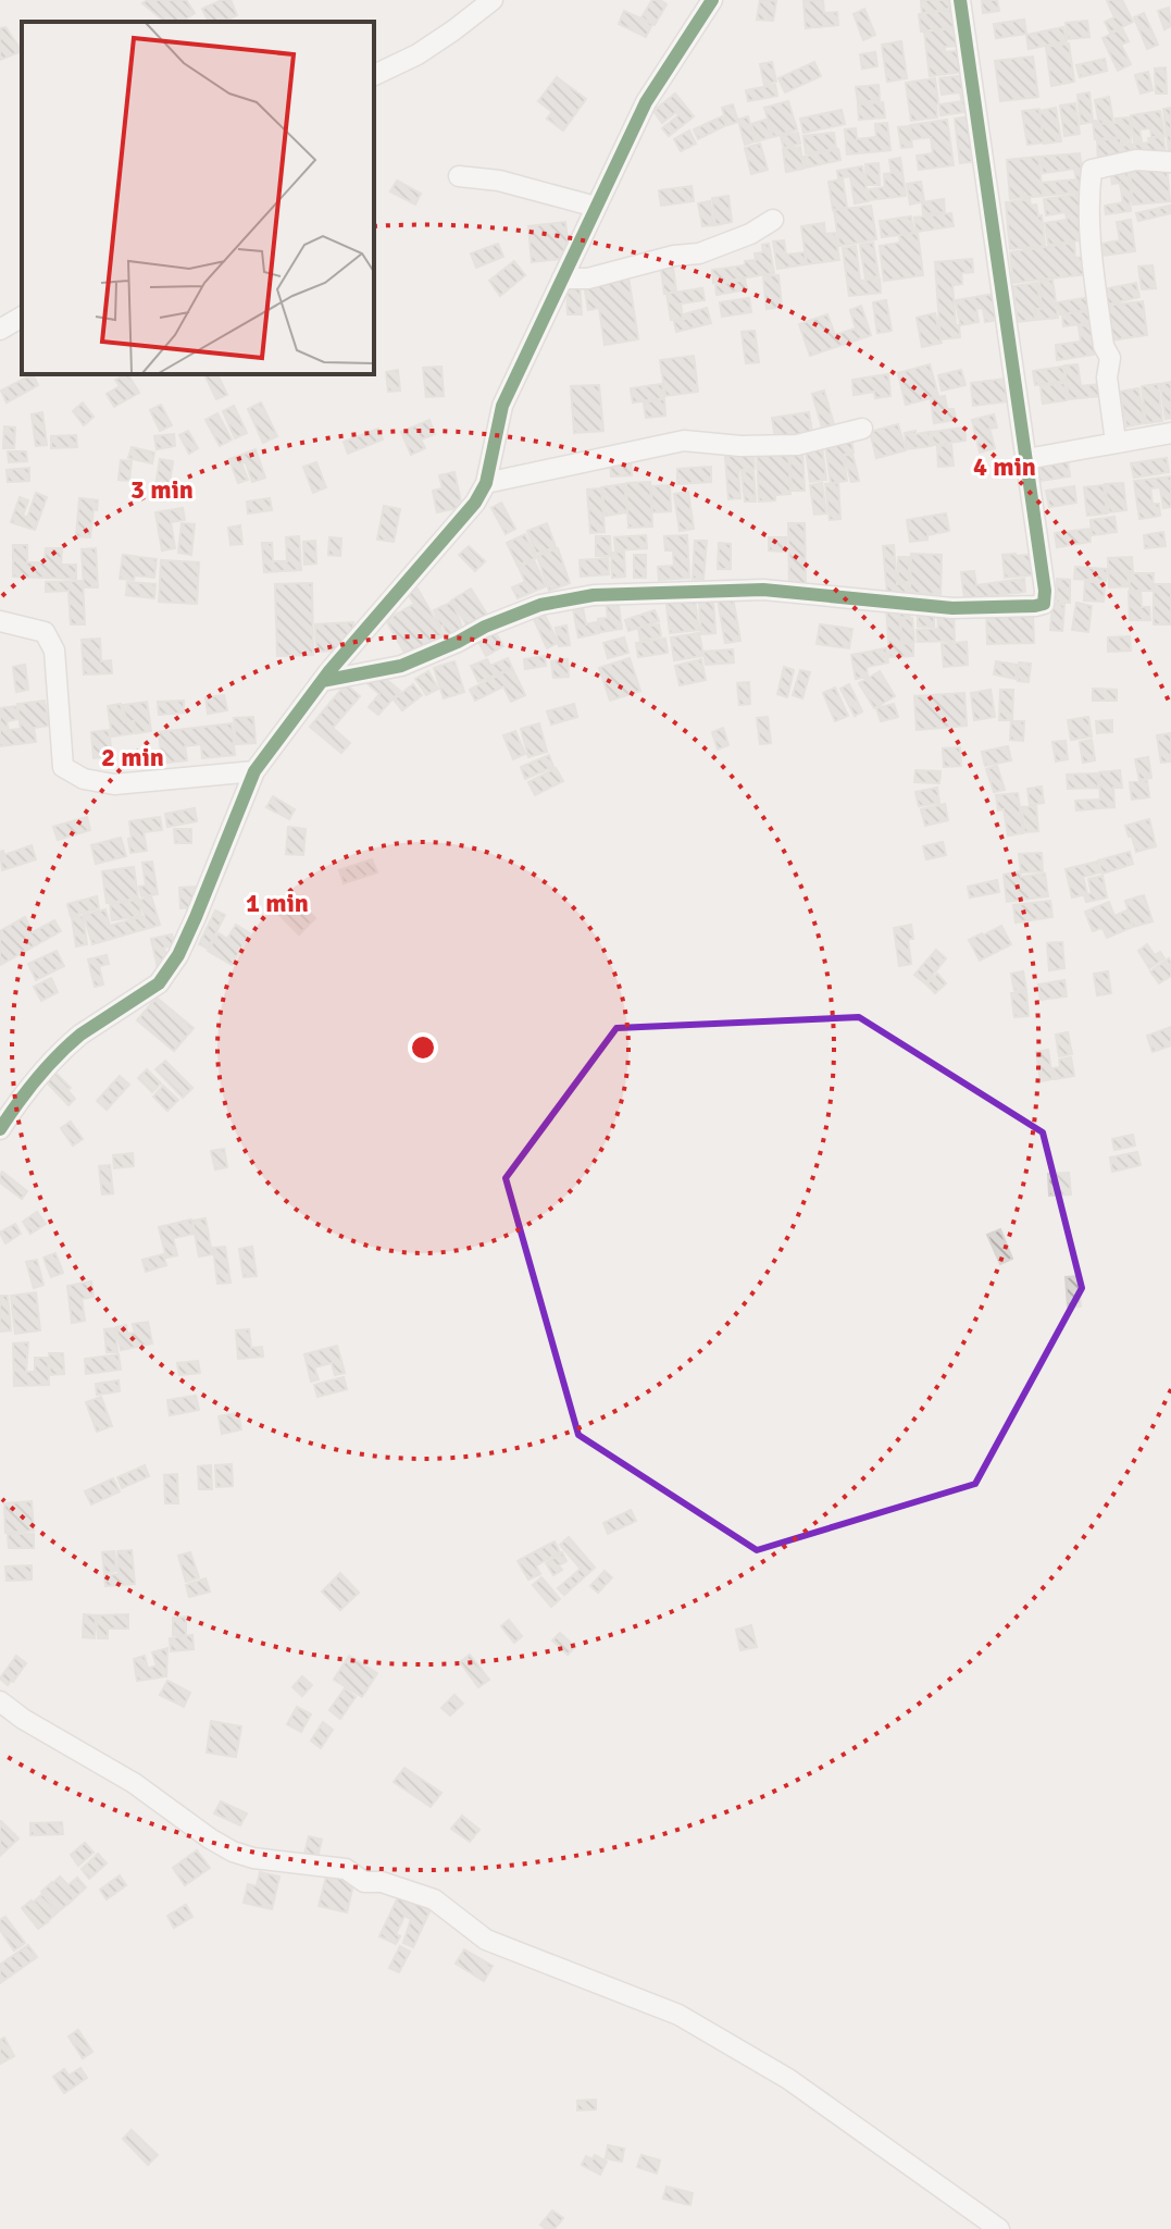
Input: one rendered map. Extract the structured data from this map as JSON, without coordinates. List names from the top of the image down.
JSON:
{
  "rings": [
    "4 min",
    "3 min",
    "2 min",
    "1 min"
  ]
}
